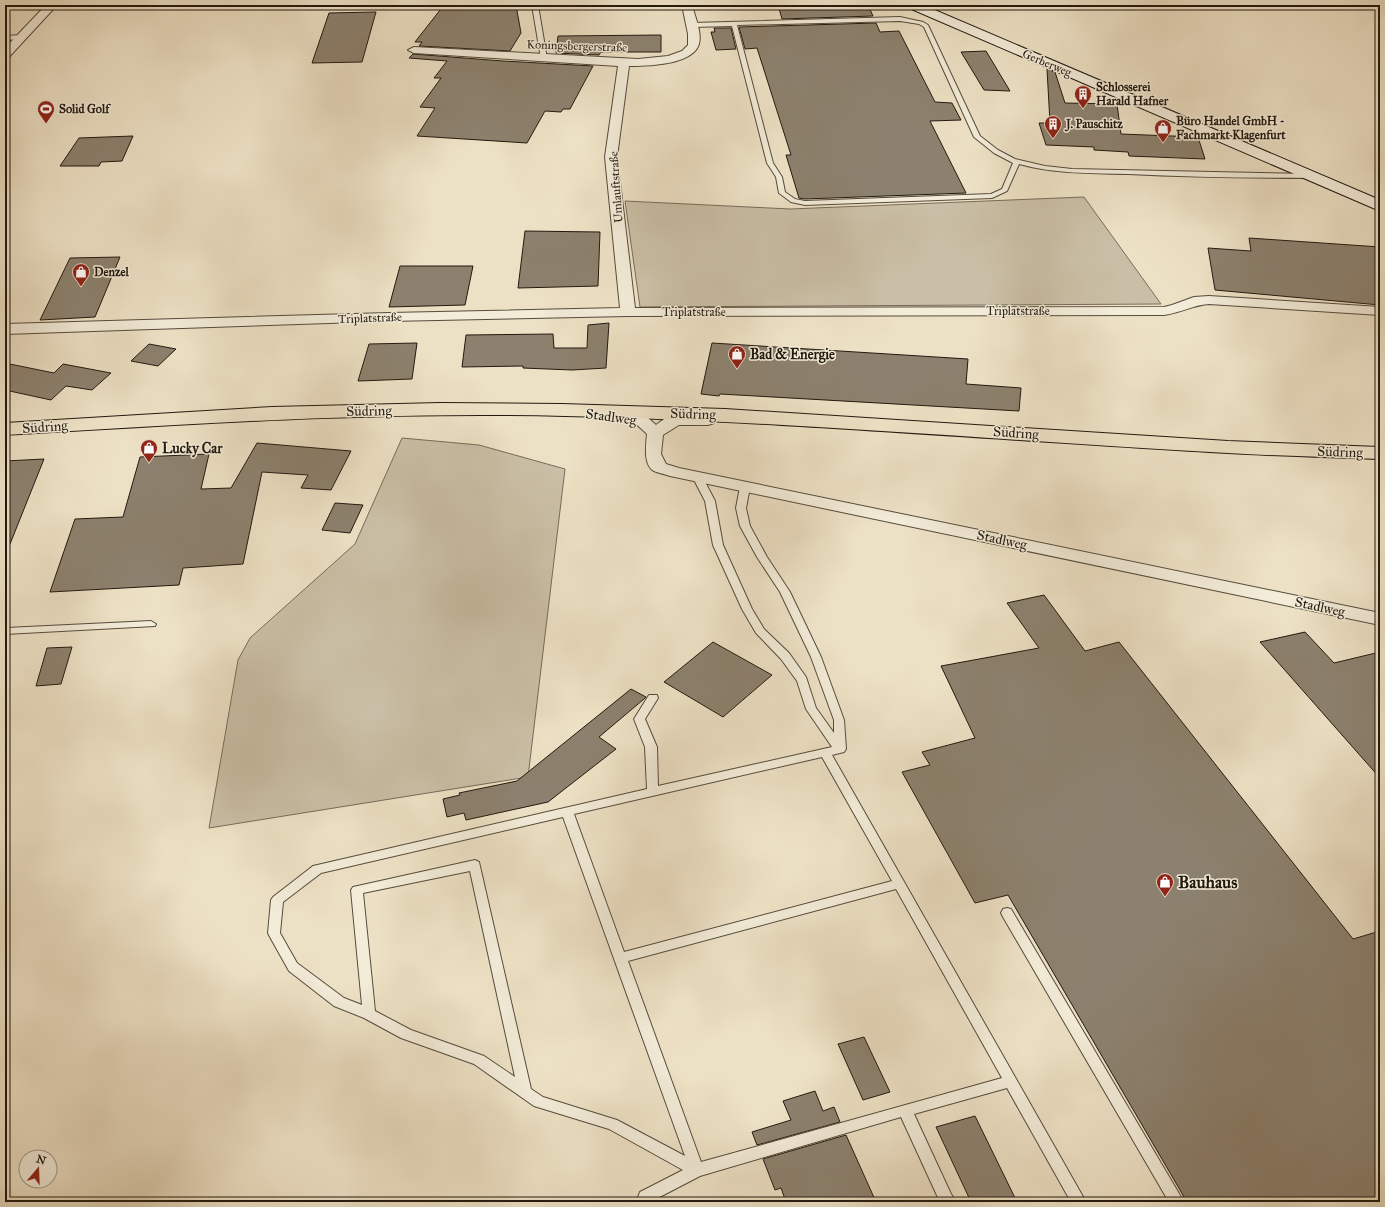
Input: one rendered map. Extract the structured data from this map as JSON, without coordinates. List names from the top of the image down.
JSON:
{
  "streets": {
    "main road": ["Südring"],
    "street": [
      "Koningsbergerstraße",
      "Gerberweg",
      "Umlauftstraße",
      "Triplatstraße",
      "Stadlweg"
    ]
  },
  "crossings": [
    ["Koningsbergerstraße", "Umlauftstraße"],
    ["Umlauftstraße", "Triplatstraße"],
    ["Südring", "Stadlweg"]
  ],
  "places": {
    "building": ["Schlosserei Harald Hafner", "J. Pauschitz"],
    "sports": ["Solid Golf"],
    "shop": [
      "Büro Handel GmbH - Fachmarkt Klagenfurt",
      "Denzel",
      "Bad & Energie",
      "Lucky Car",
      "Bauhaus"
    ]
  },
  "north": "top"
}
